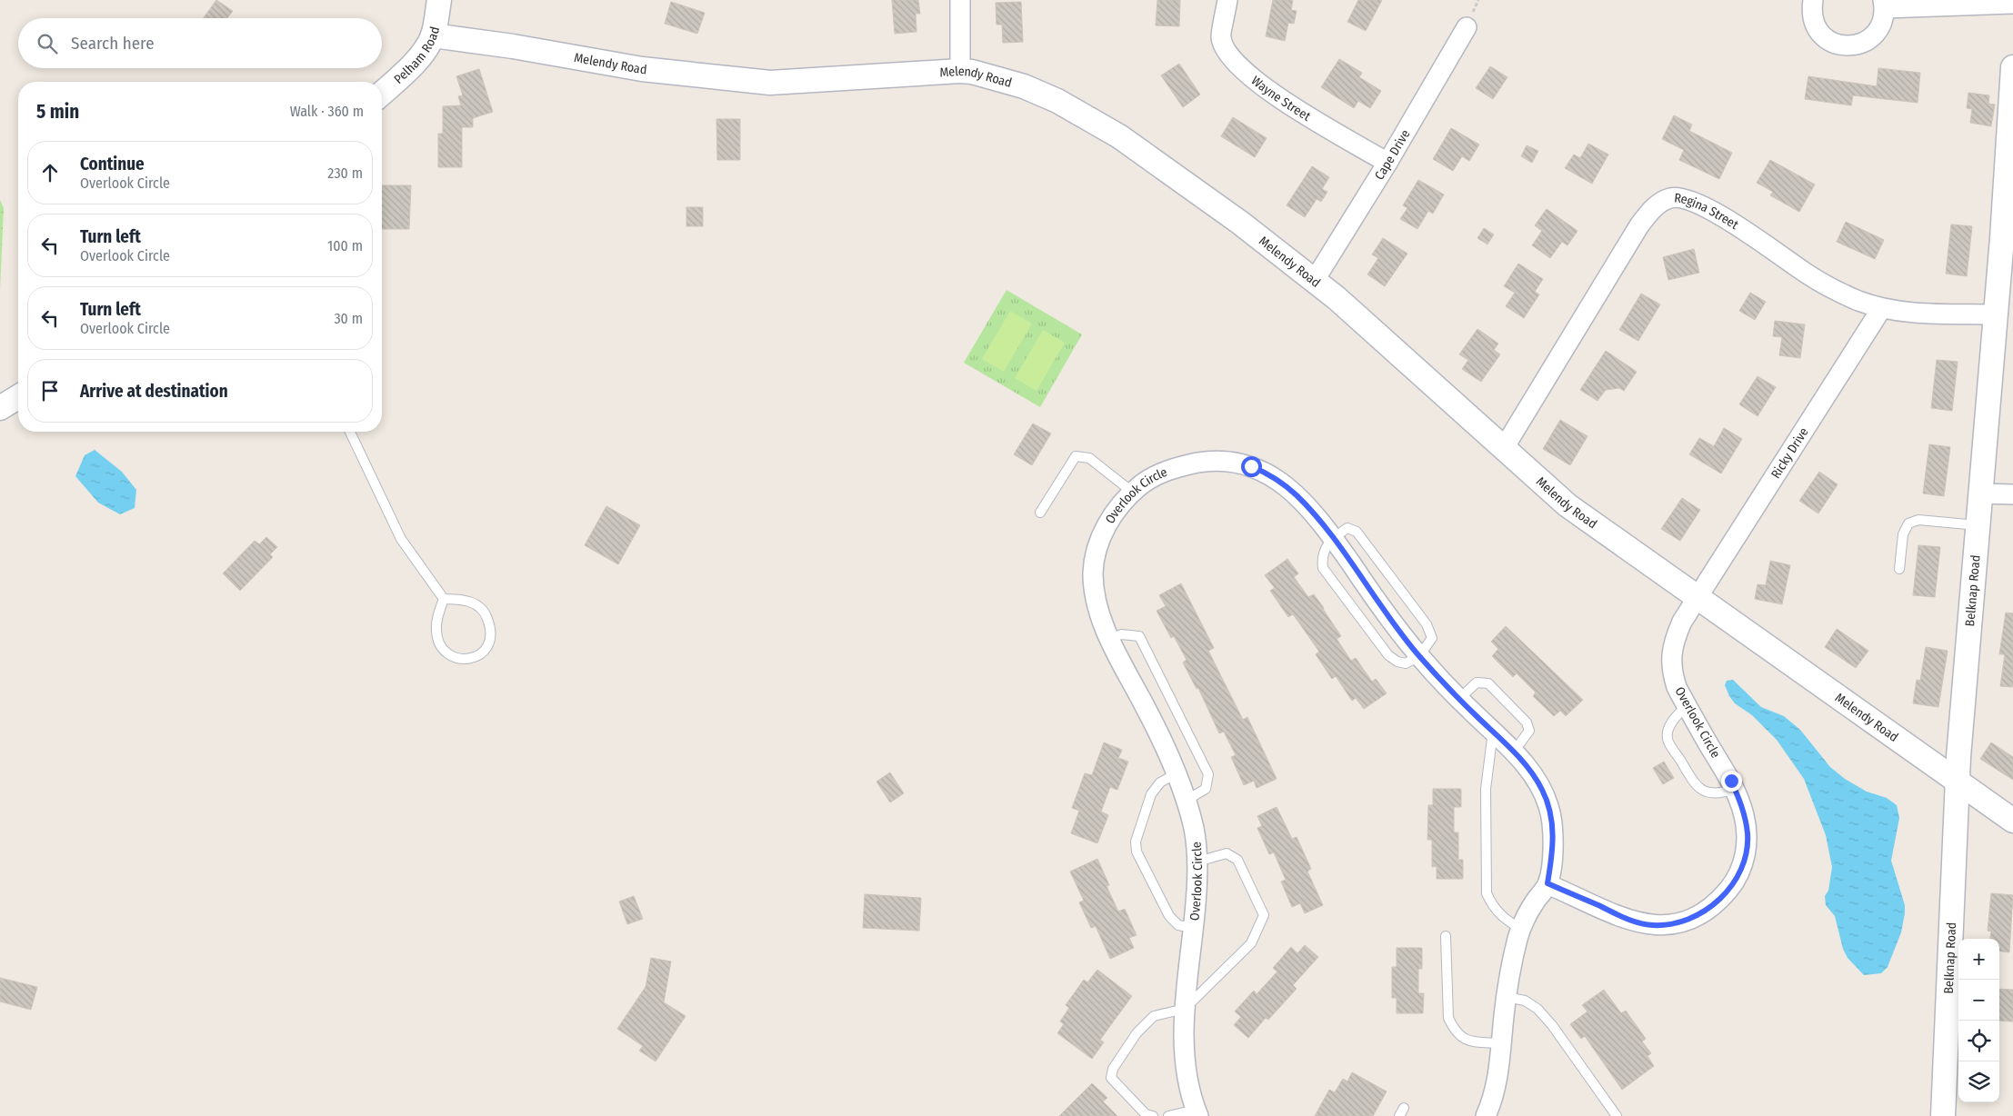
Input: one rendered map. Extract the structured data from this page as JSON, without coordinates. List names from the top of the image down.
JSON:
{
  "streets": {
    "street": [
      "Pelham Road",
      "Melendy Road",
      "Wayne Street",
      "Cape Drive",
      "Regina Street",
      "Ricky Drive",
      "Overlook Circle",
      "Belknap Road"
    ]
  },
  "crossings": [
    ["Pelham Road", "Melendy Road"],
    ["Melendy Road", "Cape Drive"],
    ["Melendy Road", "Regina Street"],
    ["Melendy Road", "Ricky Drive"],
    ["Melendy Road", "Overlook Circle"],
    ["Melendy Road", "Belknap Road"],
    ["Wayne Street", "Cape Drive"],
    ["Regina Street", "Ricky Drive"],
    ["Regina Street", "Belknap Road"],
    ["Ricky Drive", "Overlook Circle"]
  ],
  "page": {
    "search": "Search here",
    "heading": ["5 min", "Walk · 360 m"],
    "list": [
      ["Continue", "Overlook Circle", "230 m"],
      ["Turn left", "Overlook Circle", "100 m"],
      ["Turn left", "Overlook Circle", "30 m"],
      "Arrive at destination"
    ],
    "map_buttons": ["+", "−"]
  }
}
